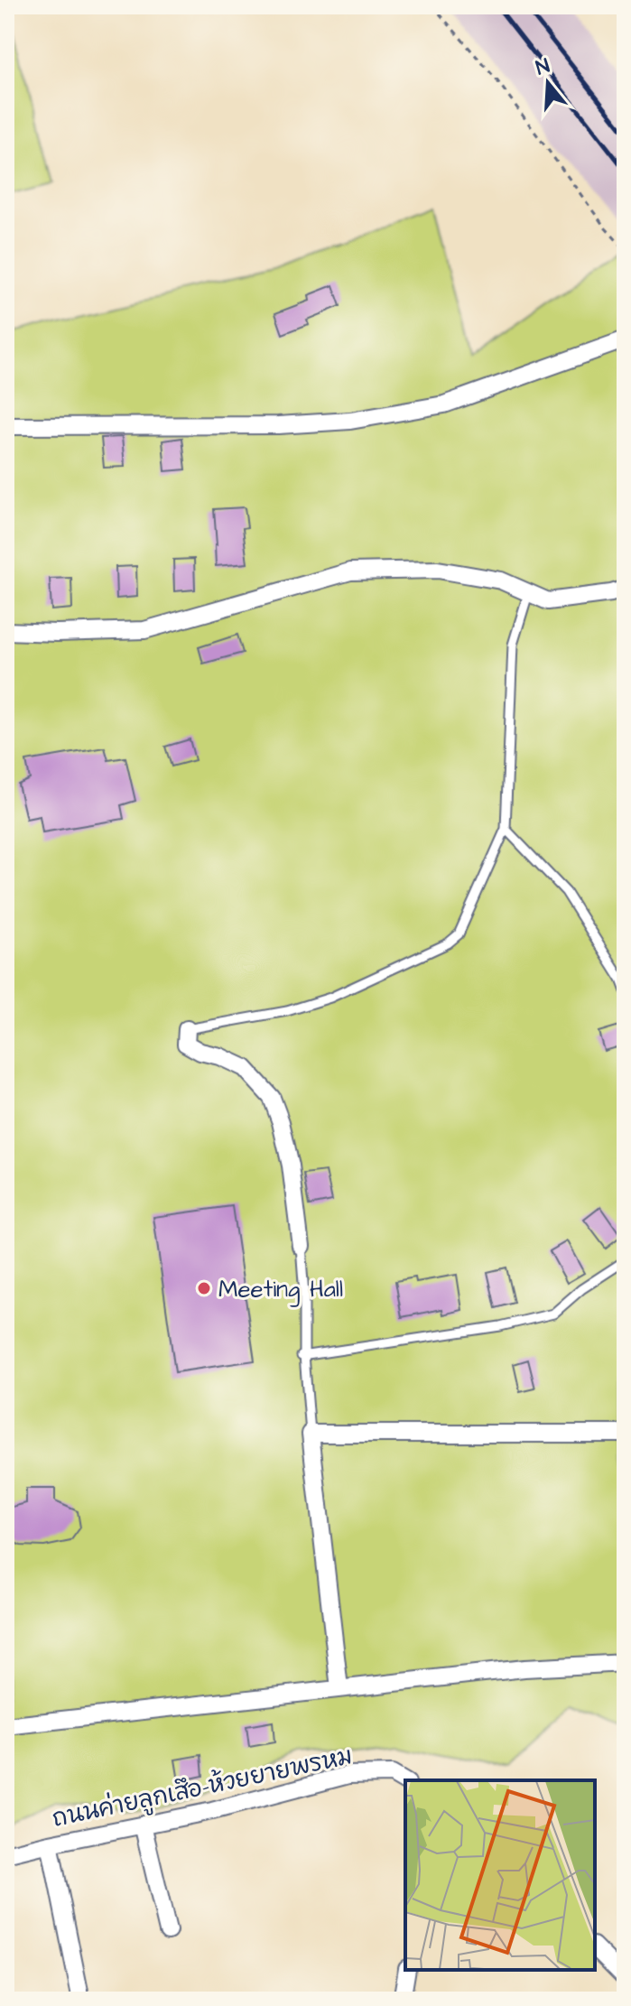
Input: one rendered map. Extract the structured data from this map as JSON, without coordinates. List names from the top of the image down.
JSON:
{
  "streets": {
    "street": ["ถนนค่ายลูกเสึอ-ห้วยยายพรหม"]
  },
  "places": ["Meeting Hall"],
  "north": "top"
}
